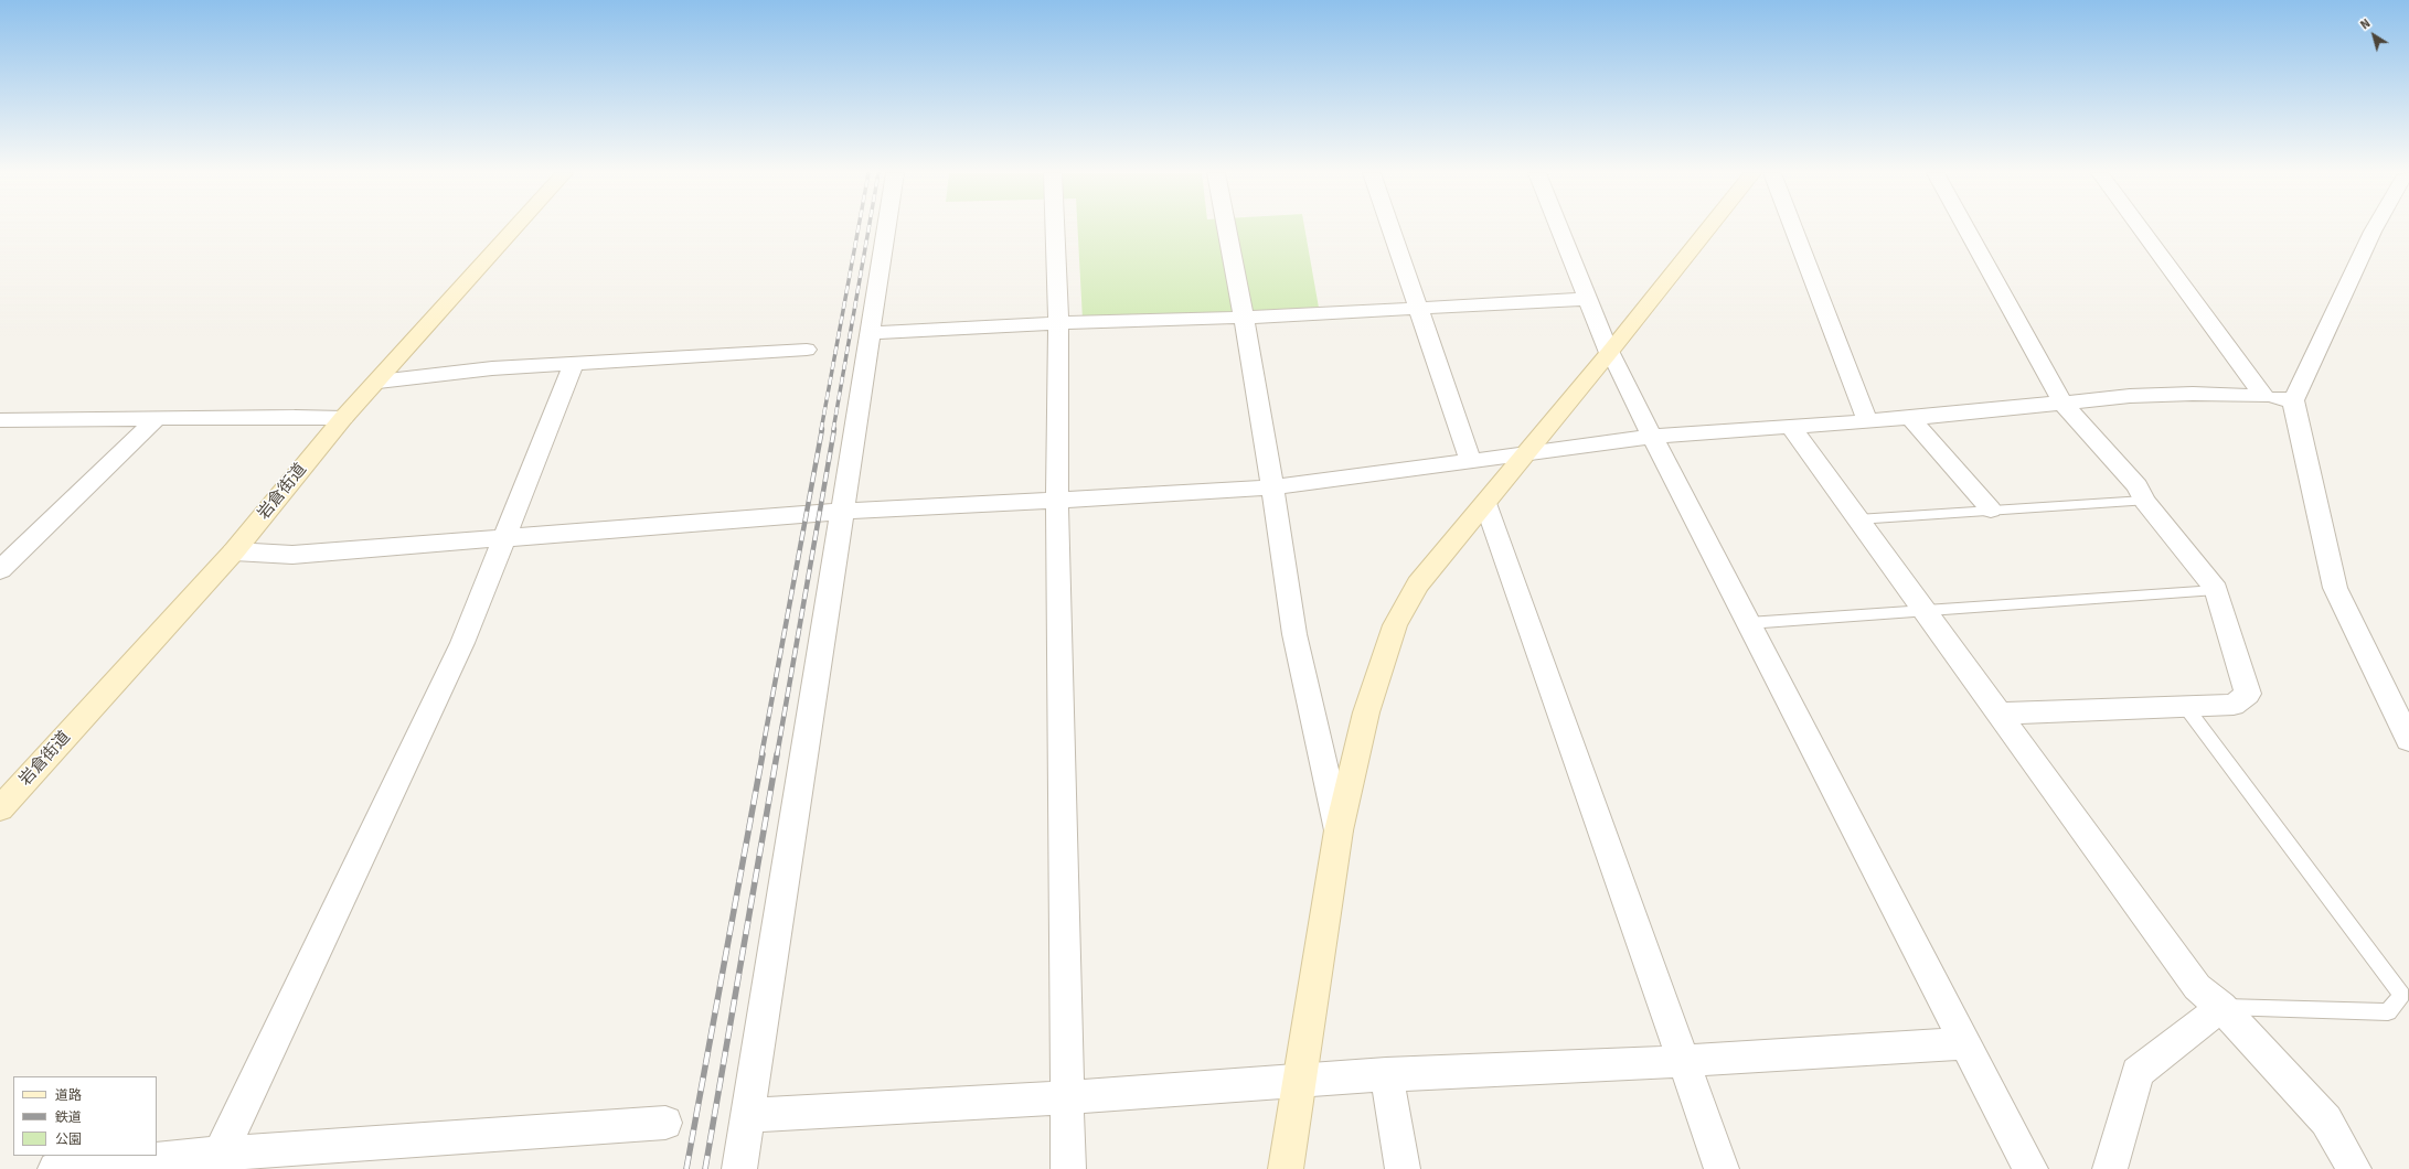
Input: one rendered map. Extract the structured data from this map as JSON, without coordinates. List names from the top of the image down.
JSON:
{
  "streets": {
    "street": ["岩倉街道"]
  },
  "legend": ["道路", "鉄道", "公園"],
  "north": "top left"
}
